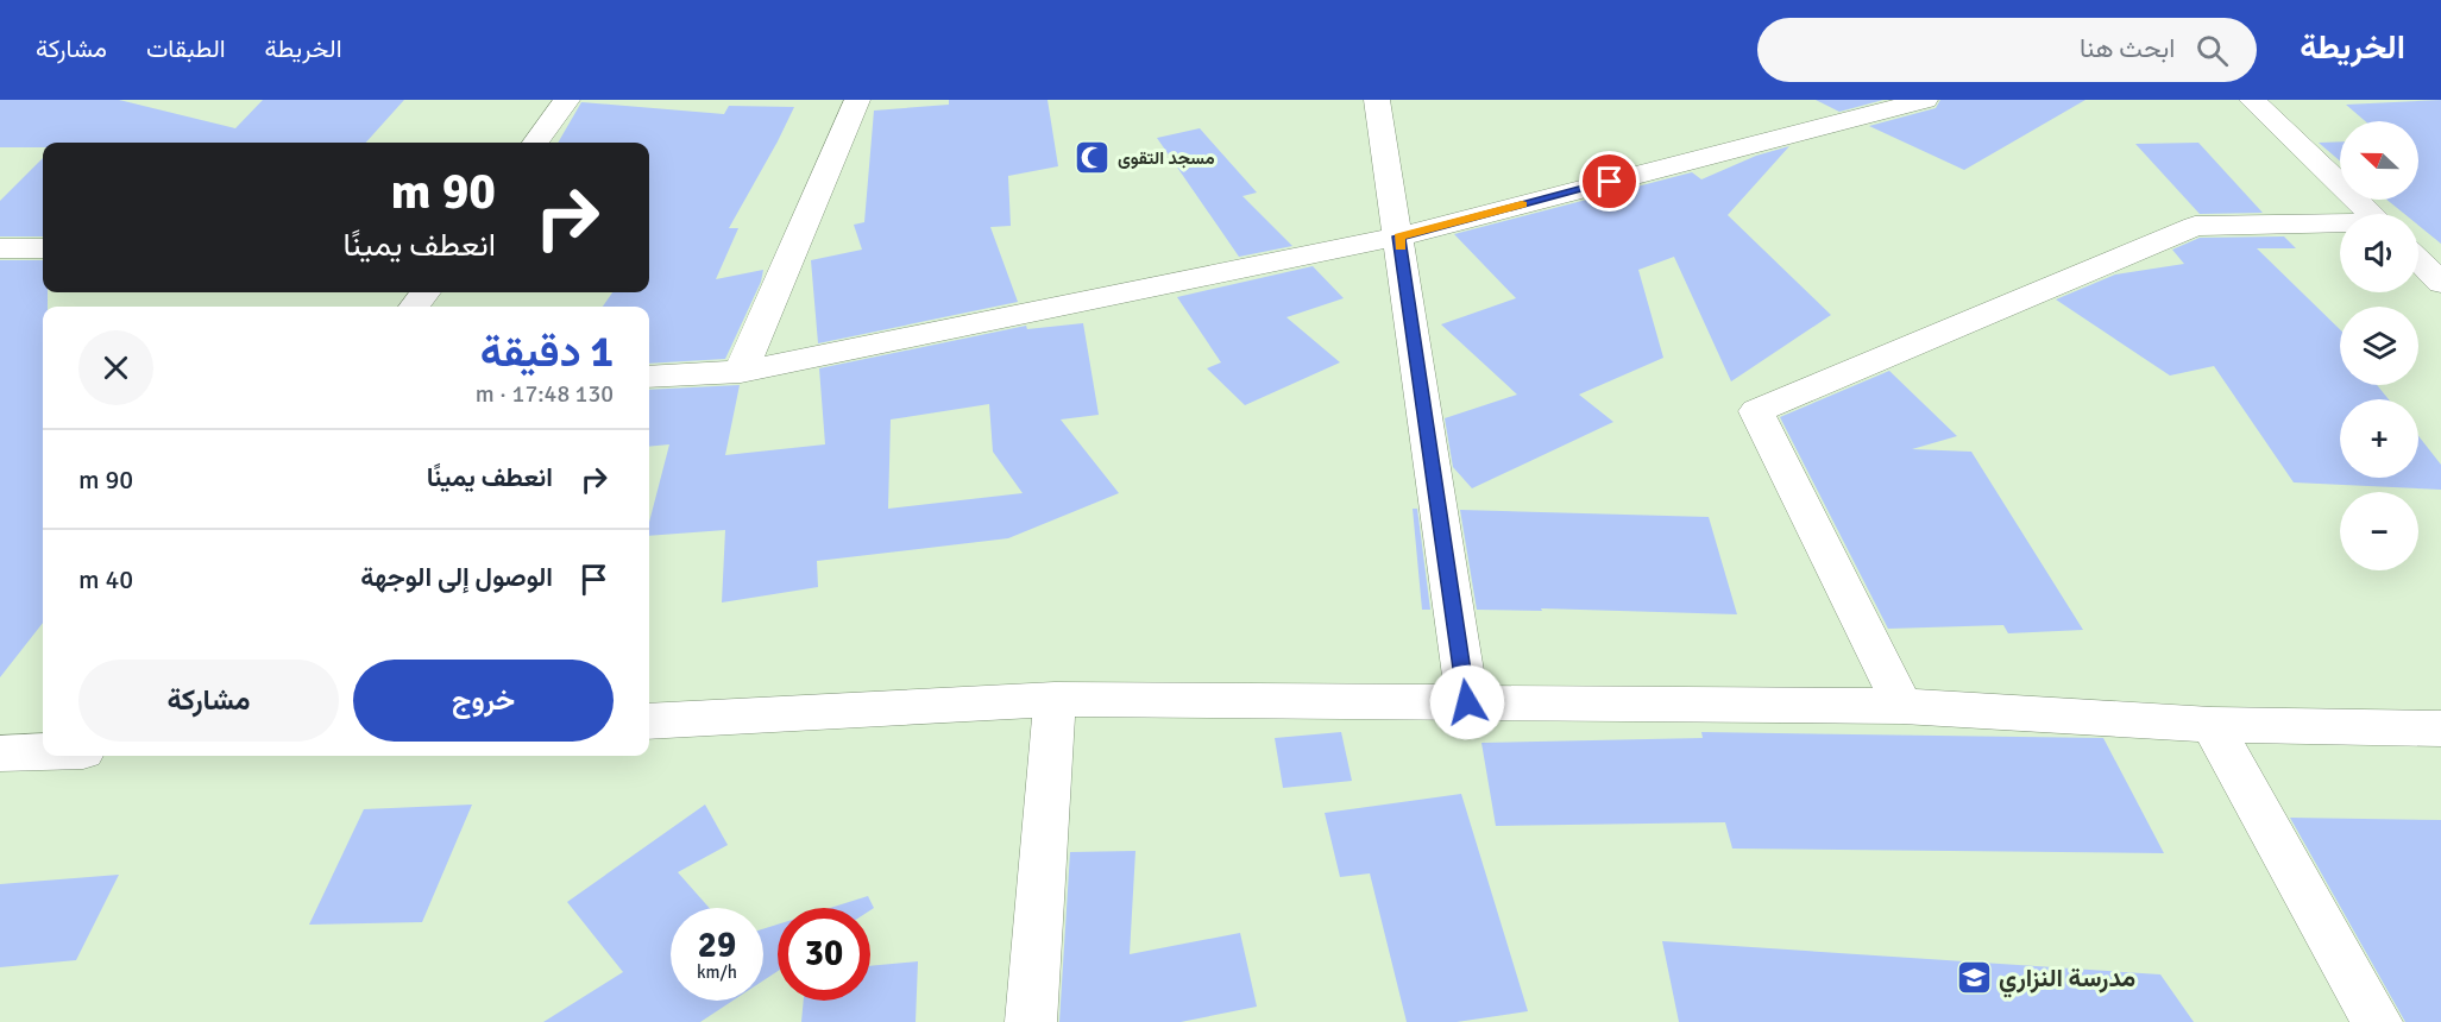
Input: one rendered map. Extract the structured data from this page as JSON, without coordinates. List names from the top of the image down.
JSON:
{
  "places": {
    "mosque": ["مسجد التقوى"],
    "school or university": ["مدرسة النزاري"]
  },
  "north": "left",
  "page": {
    "header": "الخريطة",
    "search": "ابحث هنا",
    "nav": ["الخريطة", "الطبقات", "مشاركة"],
    "map_buttons": ["+", "−"],
    "turn": ["90 m", "انعطف يمينًا"],
    "heading": ["1 دقيقة", "130 m · 17:48"],
    "list": [
      {
        "name": "انعطف يمينًا",
        "value": "90 m"
      },
      {
        "name": "الوصول إلى الوجهة",
        "value": "40 m"
      }
    ],
    "buttons": ["خروج", "مشاركة"],
    "speed": "29 km/h",
    "limit": "30"
  }
}
